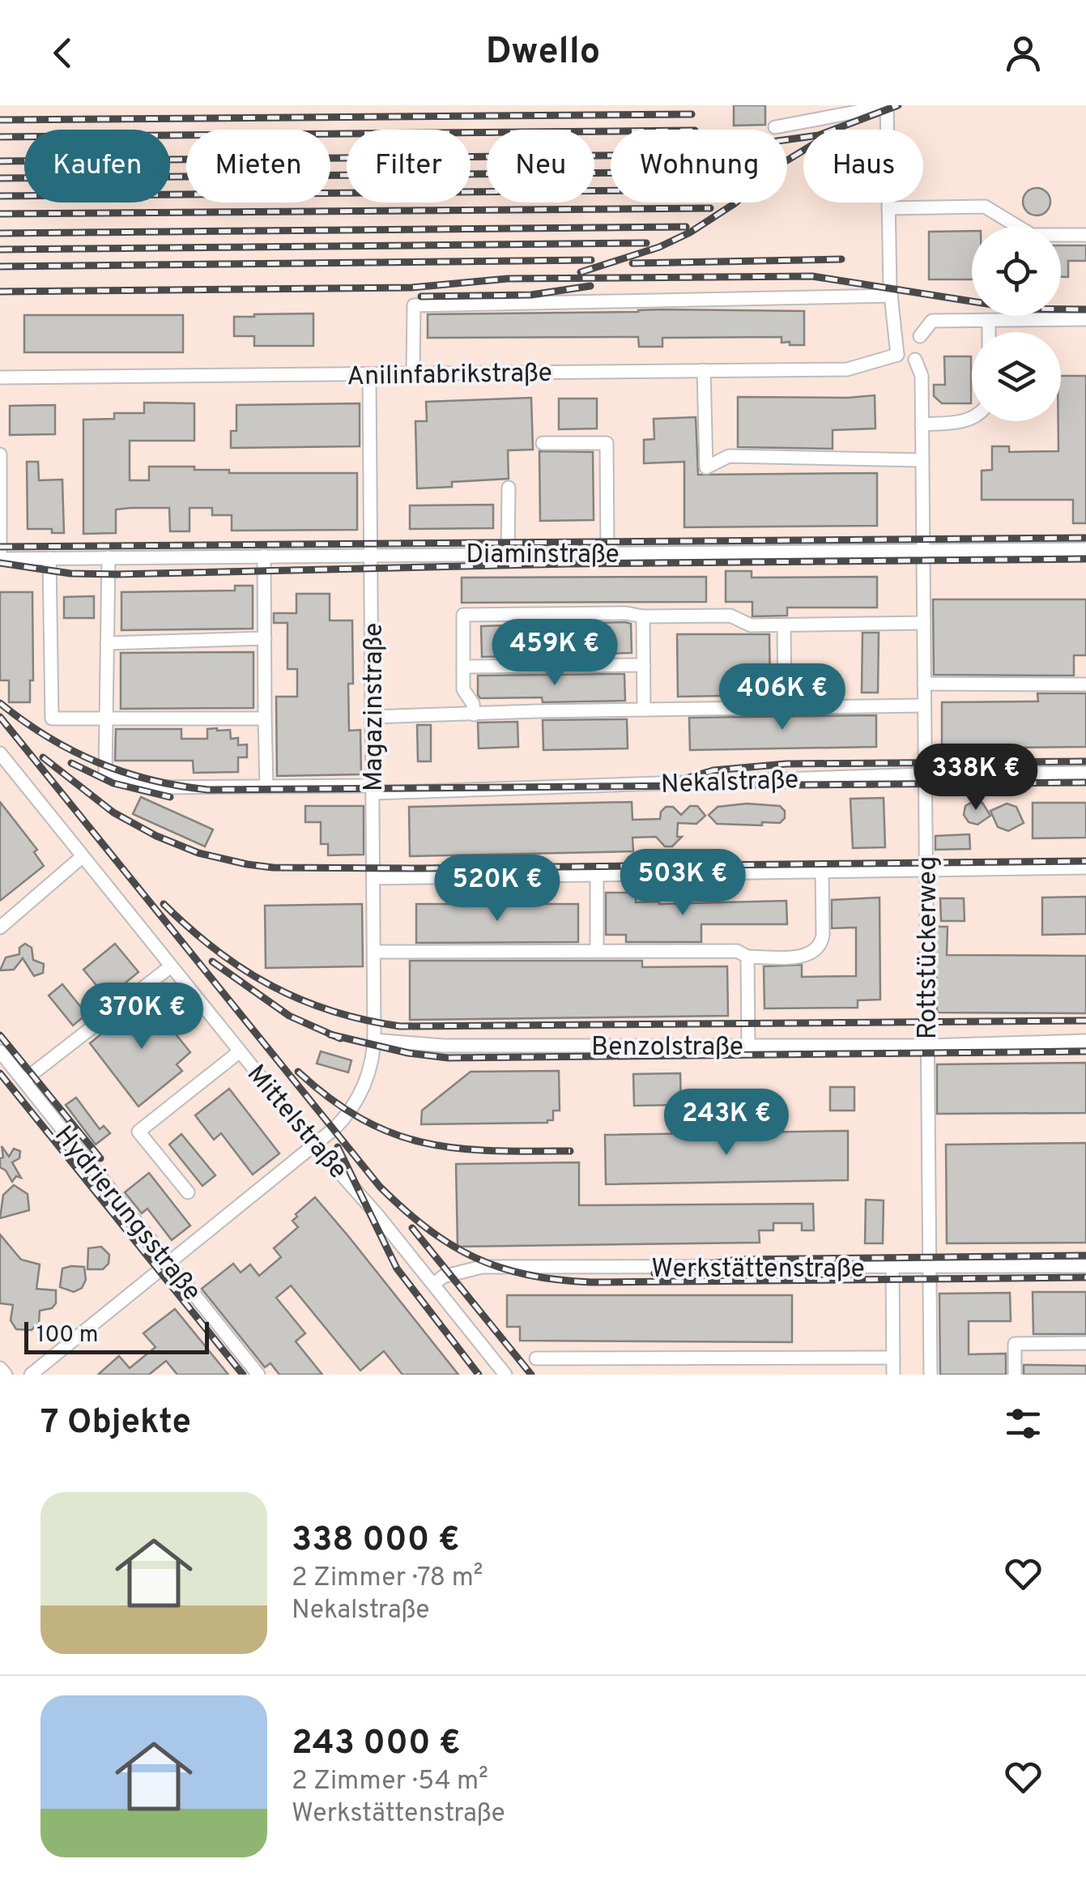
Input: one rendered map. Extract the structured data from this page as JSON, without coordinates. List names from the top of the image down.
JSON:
{
  "streets": {
    "street": [
      "Anilinfabrikstraße",
      "Diaminstraße",
      "Magazinstraße",
      "Nekalstraße",
      "Rottstückerweg",
      "Benzolstraße",
      "Mittelstraße",
      "Hydrierungsstraße",
      "Werkstättenstraße"
    ]
  },
  "crossings": [
    ["Anilinfabrikstraße", "Magazinstraße"],
    ["Anilinfabrikstraße", "Rottstückerweg"],
    ["Diaminstraße", "Magazinstraße"],
    ["Diaminstraße", "Rottstückerweg"],
    ["Magazinstraße", "Nekalstraße"],
    ["Magazinstraße", "Benzolstraße"],
    ["Nekalstraße", "Rottstückerweg"],
    ["Rottstückerweg", "Benzolstraße"],
    ["Rottstückerweg", "Werkstättenstraße"],
    ["Mittelstraße", "Werkstättenstraße"]
  ],
  "scale_bar": "100 m",
  "page": {
    "header": "Dwello",
    "chip": [
      "Kaufen",
      "Mieten",
      "Filter",
      "Neu",
      "Wohnung",
      "Haus"
    ],
    "price": [
      "459K €",
      "406K €",
      "338K €",
      "503K €",
      "520K €",
      "370K €",
      "243K €"
    ],
    "scale": "100 m",
    "heading": "7 Objekte",
    "list": [
      {
        "name": "338 000 €",
        "note": "2 Zimmer · 78 m² · Nekalstraße"
      },
      {
        "name": "243 000 €",
        "note": "2 Zimmer · 54 m² · Werkstättenstraße"
      }
    ]
  }
}
